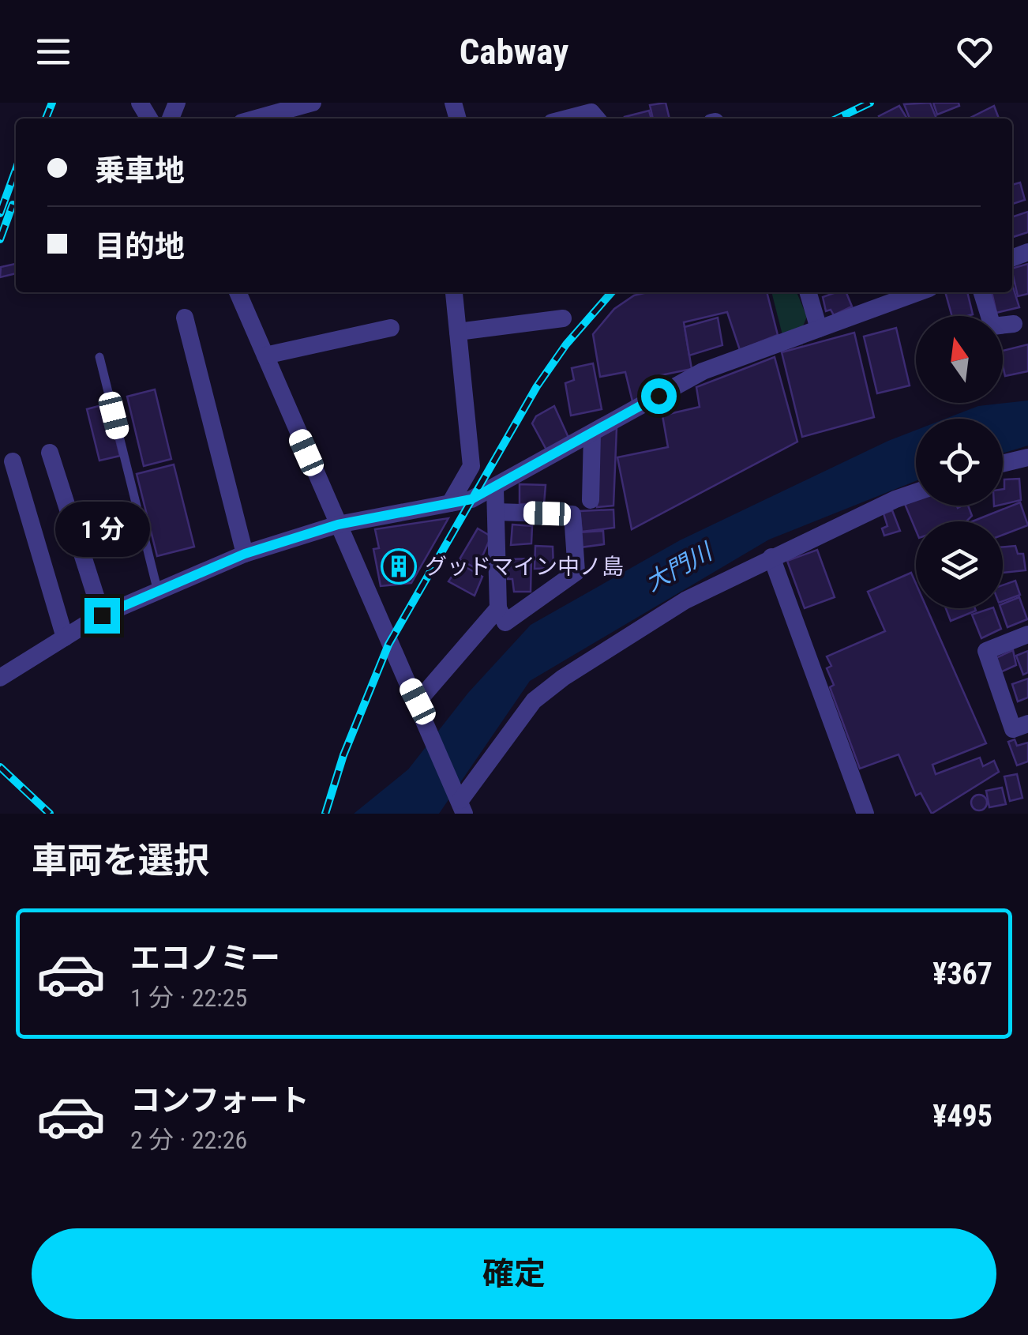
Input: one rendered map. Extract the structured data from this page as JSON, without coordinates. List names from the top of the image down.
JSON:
{
  "water": ["大門川"],
  "places": {
    "building": ["グッドマイン中ノ島"]
  },
  "north": "top",
  "page": {
    "header": "Cabway",
    "banner": ["乗車地", "目的地"],
    "bubble": "1 分",
    "heading": "車両を選択",
    "list": [
      {
        "name": "エコノミー",
        "note": "1 分 · 22:25",
        "value": "¥367"
      },
      {
        "name": "コンフォート",
        "note": "2 分 · 22:26",
        "value": "¥495"
      }
    ],
    "buttons": "確定"
  }
}
